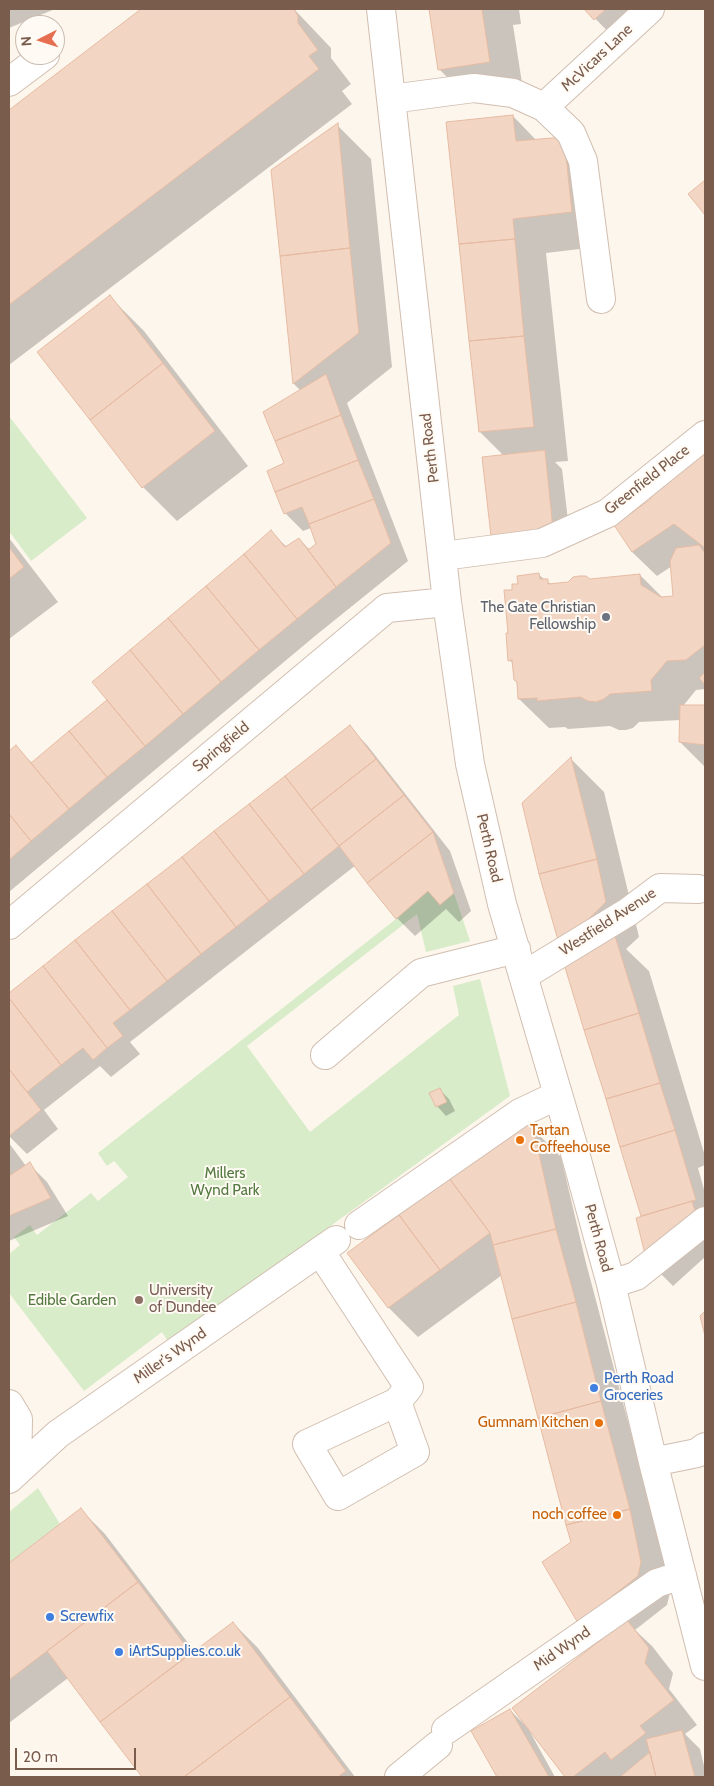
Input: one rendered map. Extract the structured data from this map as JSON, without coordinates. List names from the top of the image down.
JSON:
{
  "streets": {
    "street": [
      "McVicars Lane",
      "Perth Road",
      "Greenfield Place",
      "Springfield",
      "Westfield Avenue",
      "Miller's Wynd",
      "Mid Wynd"
    ]
  },
  "crossings": [
    ["Perth Road", "Greenfield Place"],
    ["Perth Road", "Springfield"],
    ["Perth Road", "Westfield Avenue"],
    ["Perth Road", "Miller's Wynd"],
    ["Perth Road", "Mid Wynd"]
  ],
  "parks": ["Millers Wynd Park", "Edible Garden"],
  "places": [
    "The Gate Christian Fellowship",
    "Tartan Coffeehouse",
    "University of Dundee",
    "Perth Road Groceries",
    "Gumnam Kitchen",
    "noch coffee",
    "Screwfix",
    "iArtSupplies.co.uk"
  ],
  "scale_bar": "20 m",
  "north": "left"
}
